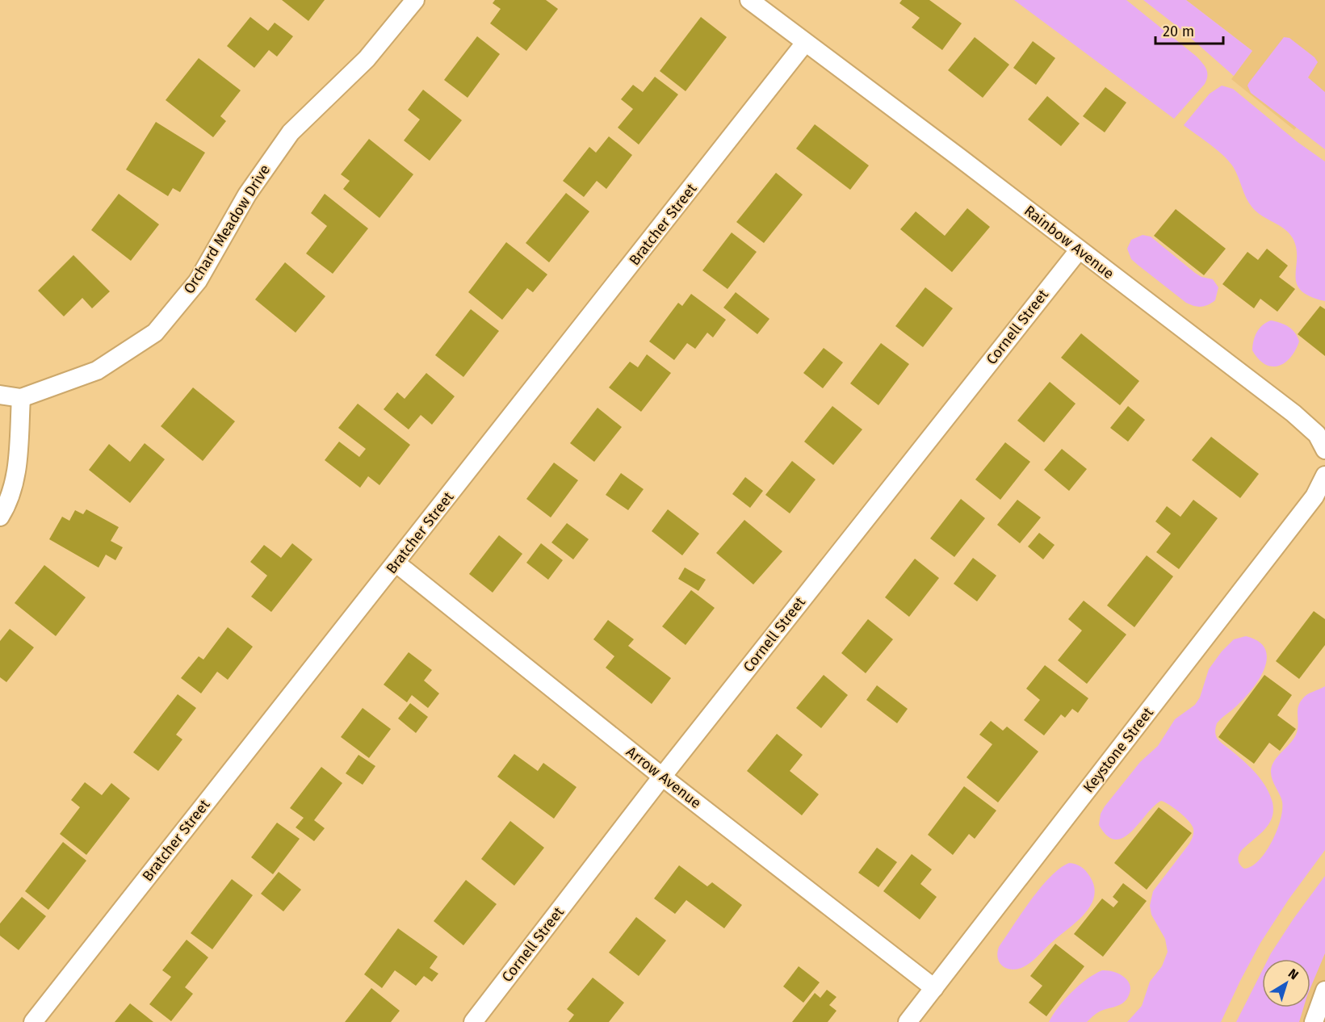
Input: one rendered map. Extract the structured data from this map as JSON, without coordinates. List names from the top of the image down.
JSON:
{
  "streets": {
    "street": [
      "Bratcher Street",
      "Orchard Meadow Drive",
      "Rainbow Avenue",
      "Cornell Street",
      "Keystone Street",
      "Arrow Avenue"
    ]
  },
  "crossings": [
    ["Bratcher Street", "Rainbow Avenue"],
    ["Bratcher Street", "Arrow Avenue"],
    ["Rainbow Avenue", "Cornell Street"],
    ["Cornell Street", "Arrow Avenue"],
    ["Keystone Street", "Arrow Avenue"]
  ],
  "scale_bar": "20 m",
  "north": "top right"
}
